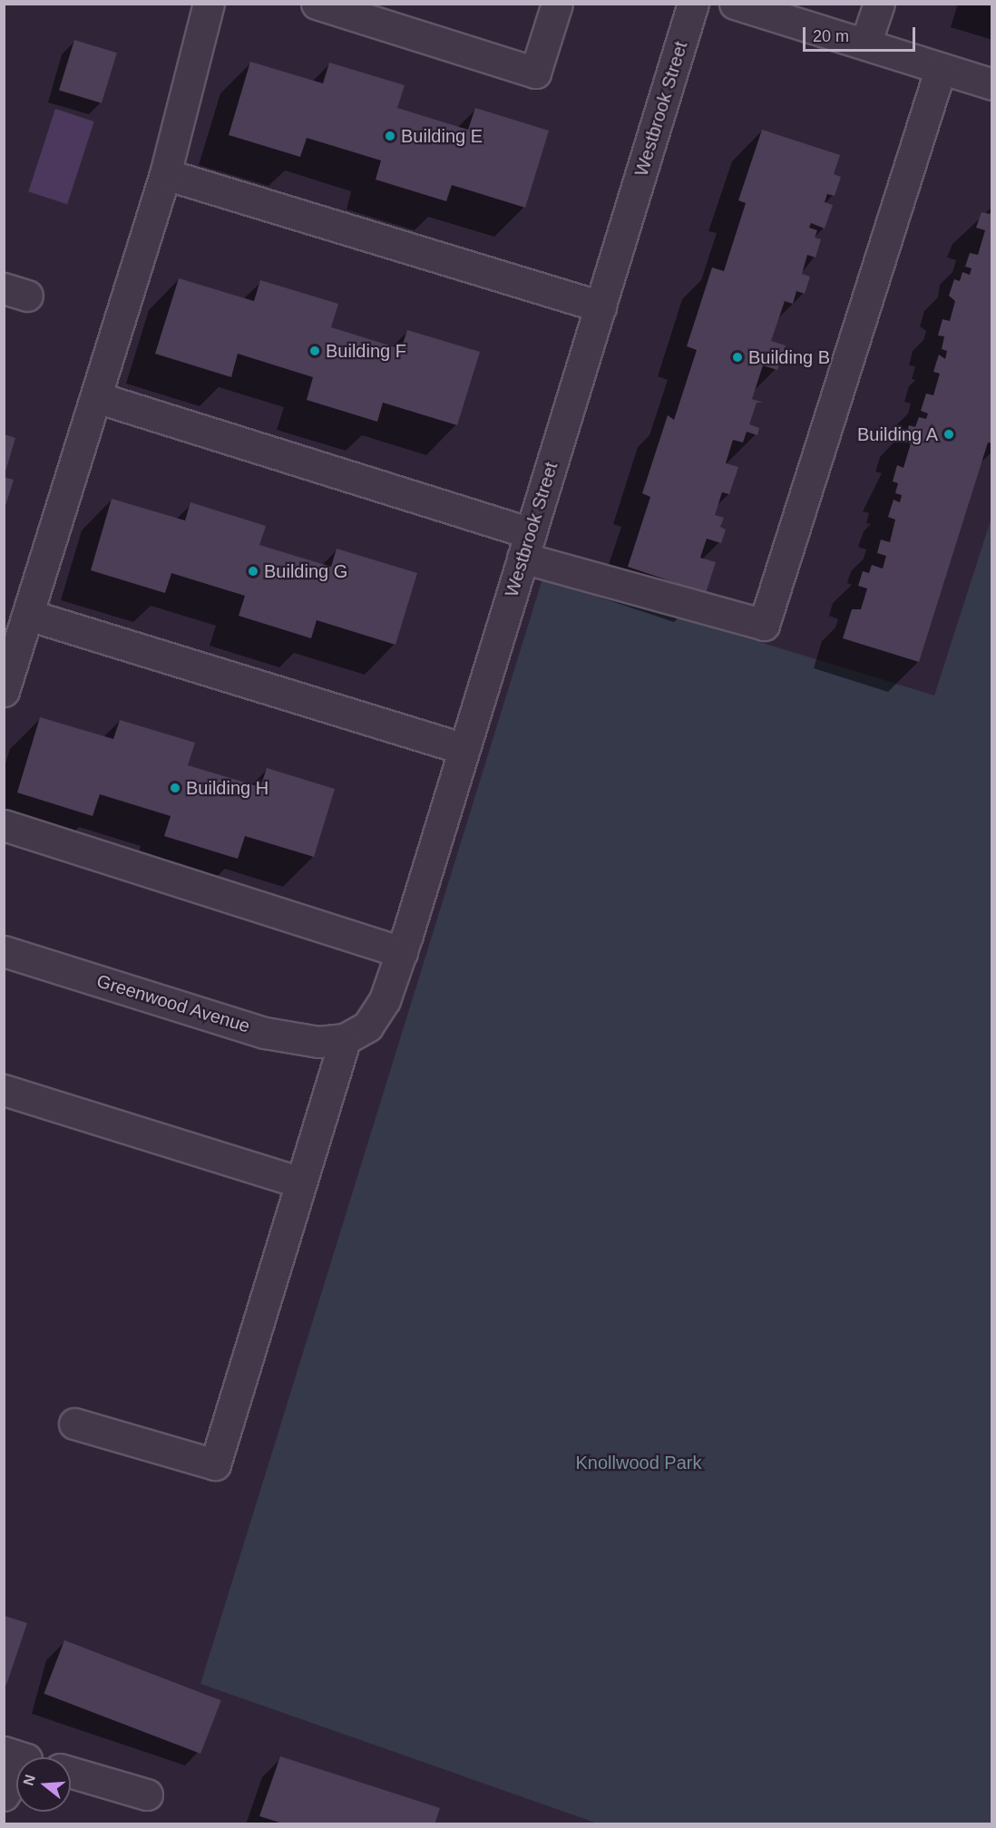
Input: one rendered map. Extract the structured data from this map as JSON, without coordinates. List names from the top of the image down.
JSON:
{
  "streets": {
    "street": ["Westbrook Street", "Greenwood Avenue"]
  },
  "crossings": [
    ["Westbrook Street", "Greenwood Avenue"]
  ],
  "parks": ["Knollwood Park"],
  "places": [
    "Building E",
    "Building F",
    "Building B",
    "Building A",
    "Building G",
    "Building H"
  ],
  "scale_bar": "20 m",
  "north": "left"
}
